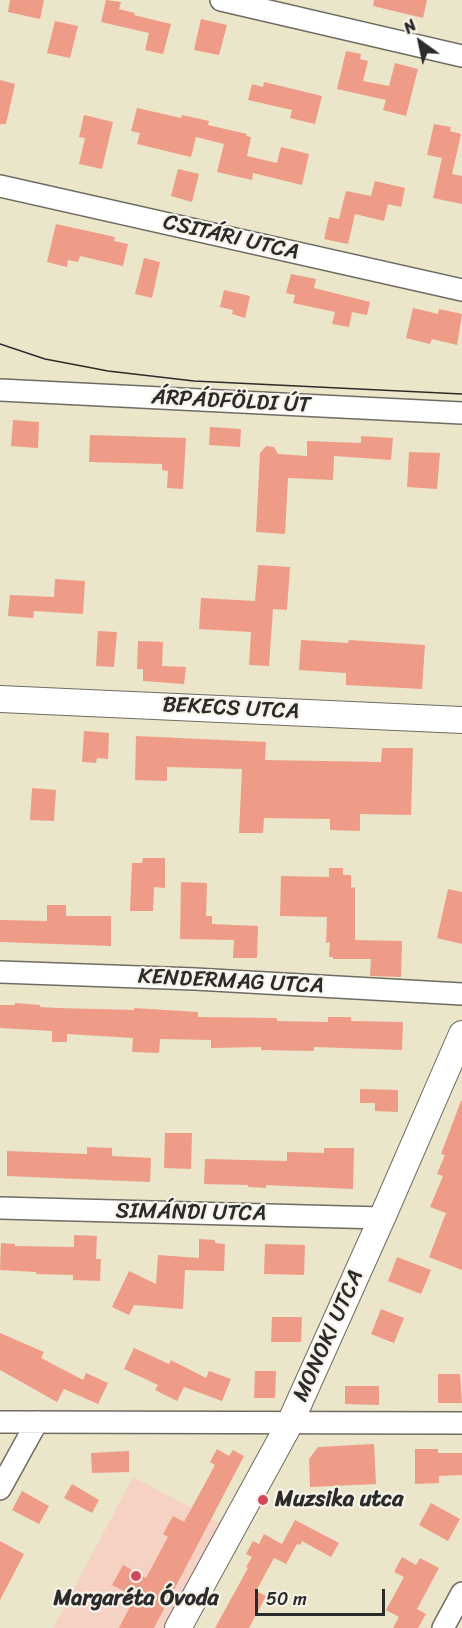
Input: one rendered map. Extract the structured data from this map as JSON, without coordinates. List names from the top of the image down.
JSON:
{
  "streets": {
    "street": [
      "CSITÁRI UTCA",
      "ÁRPÁDFÖLDI ÚT",
      "BEKECS UTCA",
      "KENDERMAG UTCA",
      "SIMÁNDI UTCA",
      "MONOKI UTCA"
    ]
  },
  "crossings": [
    ["SIMÁNDI UTCA", "MONOKI UTCA"]
  ],
  "places": ["Muzsika utca", "Margaréta Óvoda"],
  "scale_bar": "50 m",
  "north": "top left"
}
